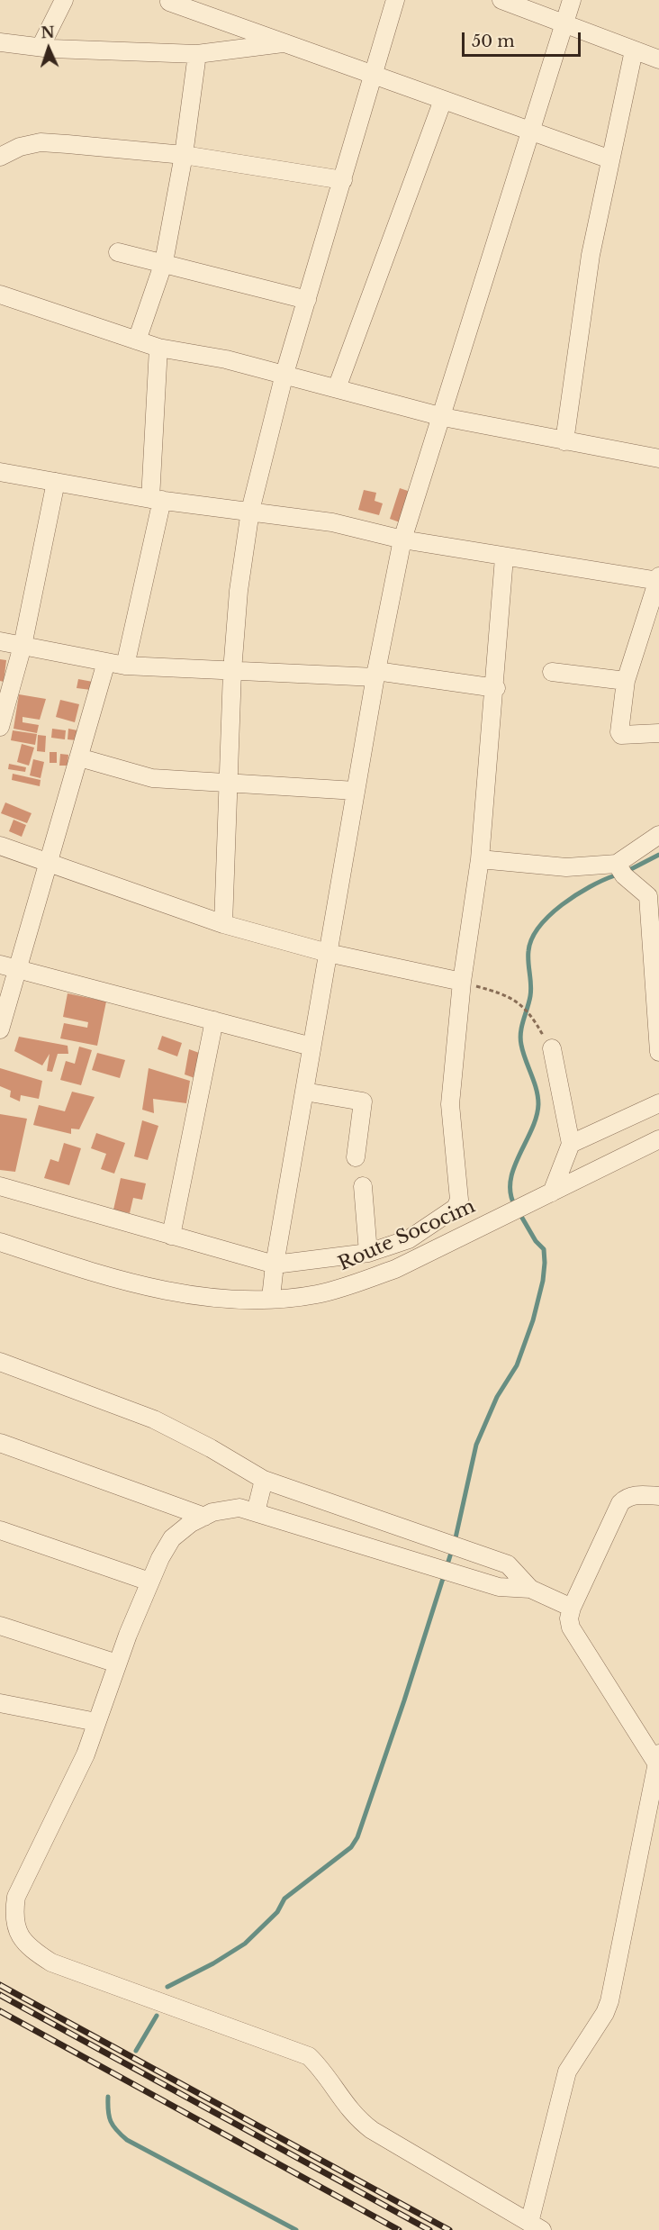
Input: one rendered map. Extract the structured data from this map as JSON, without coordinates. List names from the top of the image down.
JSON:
{
  "streets": {
    "street": ["Route Sococim"]
  },
  "scale_bar": "50 m",
  "north": "top"
}
